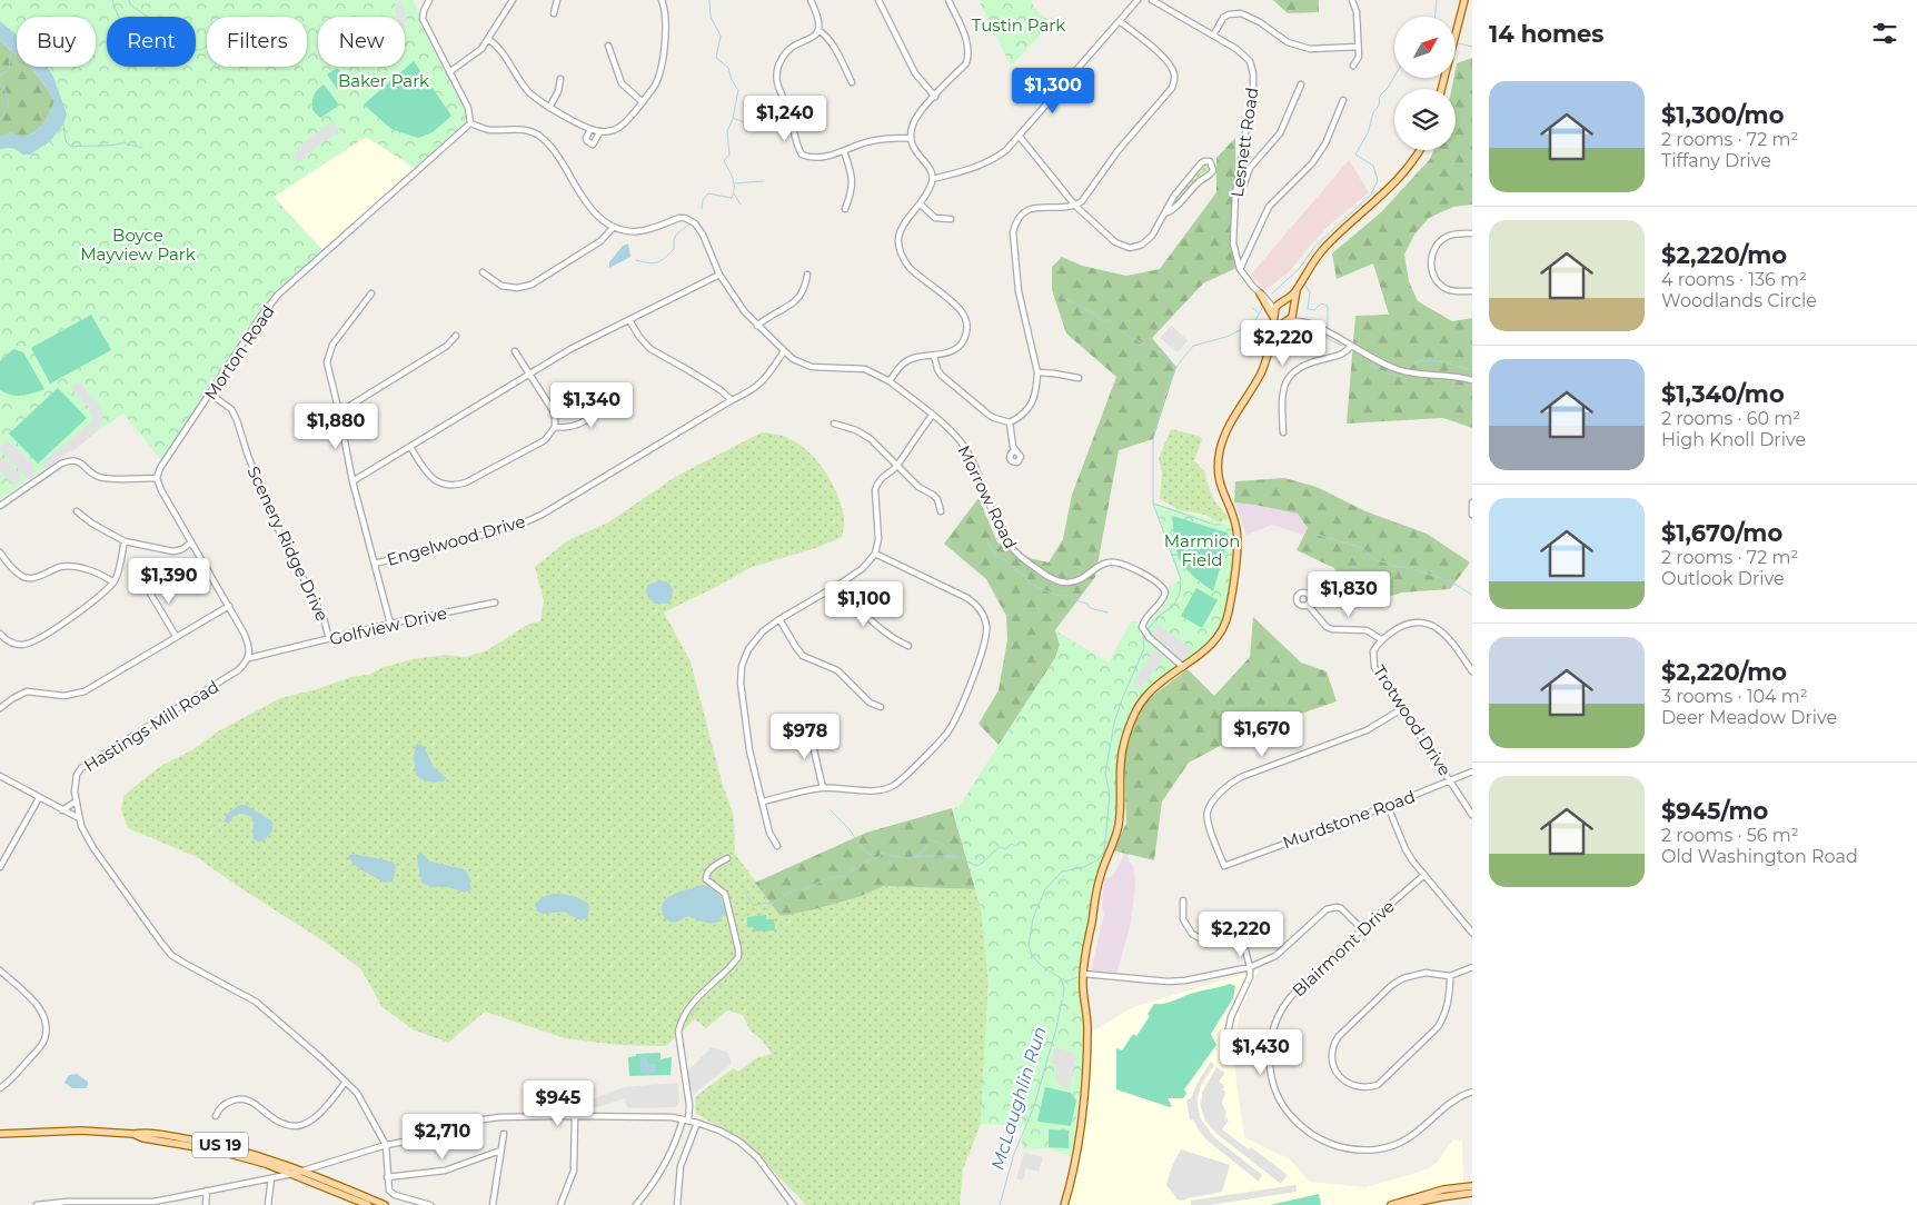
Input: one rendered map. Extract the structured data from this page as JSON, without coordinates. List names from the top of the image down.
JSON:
{
  "streets": {
    "main road": ["US 19"],
    "street": [
      "Lesnett Road",
      "Morton Road",
      "Morrow Road",
      "Engelwood Drive",
      "Scenery Ridge Drive",
      "Golfview Drive",
      "Trotwood Drive",
      "Hastings Mill Road",
      "Murdstone Road",
      "Blairmont Drive"
    ]
  },
  "crossings": [
    ["Morton Road", "Morrow Road"],
    ["Morton Road", "Scenery Ridge Drive"],
    ["Morrow Road", "Engelwood Drive"],
    ["Scenery Ridge Drive", "Golfview Drive"],
    ["Golfview Drive", "Hastings Mill Road"],
    ["Trotwood Drive", "Murdstone Road"]
  ],
  "water": ["McLaughlin Run"],
  "parks": [
    "Tustin Park",
    "Baker Park",
    "Boyce Mayview Park",
    "Marmion Field"
  ],
  "north": "top right",
  "page": {
    "heading": "14 homes",
    "chip": [
      "Buy",
      "Rent",
      "Filters",
      "New"
    ],
    "list": [
      {
        "name": "$1,300/mo",
        "note": "2 rooms · 72 m² · Tiffany Drive"
      },
      {
        "name": "$2,220/mo",
        "note": "4 rooms · 136 m² · Woodlands Circle"
      },
      {
        "name": "$1,340/mo",
        "note": "2 rooms · 60 m² · High Knoll Drive"
      },
      {
        "name": "$1,670/mo",
        "note": "2 rooms · 72 m² · Outlook Drive"
      },
      {
        "name": "$2,220/mo",
        "note": "3 rooms · 104 m² · Deer Meadow Drive"
      },
      {
        "name": "$945/mo",
        "note": "2 rooms · 56 m² · Old Washington Road"
      }
    ],
    "price": [
      "$1,300",
      "$1,240",
      "$2,220",
      "$1,340",
      "$1,880",
      "$1,390",
      "$1,830",
      "$1,100",
      "$1,670",
      "$978",
      "$2,220",
      "$1,430",
      "$945",
      "$2,710"
    ]
  }
}
